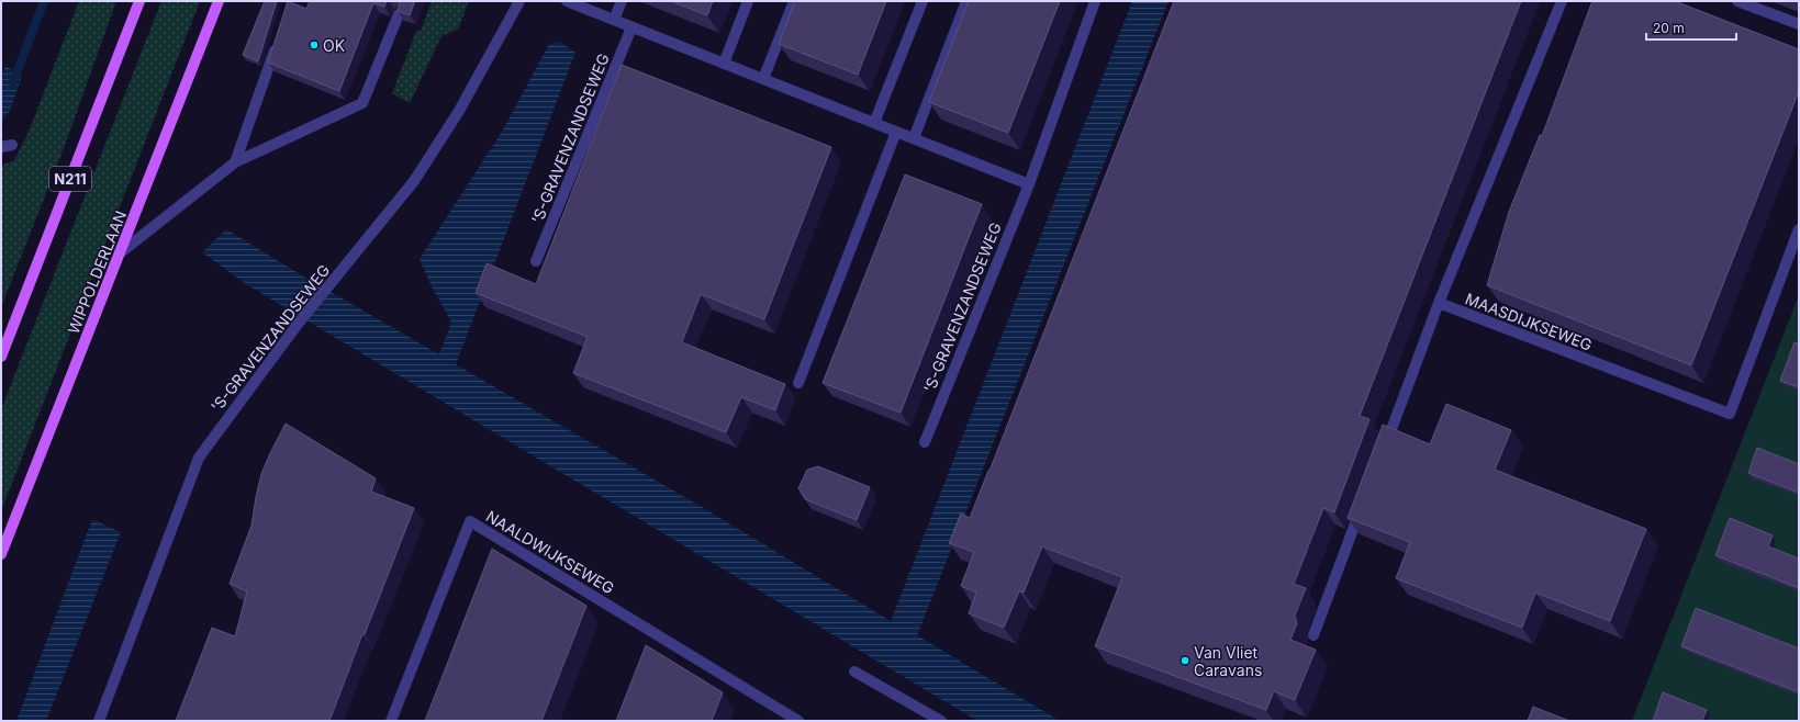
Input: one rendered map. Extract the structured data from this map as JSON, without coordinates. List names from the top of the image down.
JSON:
{
  "streets": {
    "main road": ["N211", "WIPPOLDERLAAN"],
    "street": ["'S-GRAVENZANDSEWEG", "MAASDIJKSEWEG", "NAALDWIJKSEWEG"]
  },
  "places": ["OK", "Van Vliet Caravans"],
  "scale_bar": "20 m"
}
